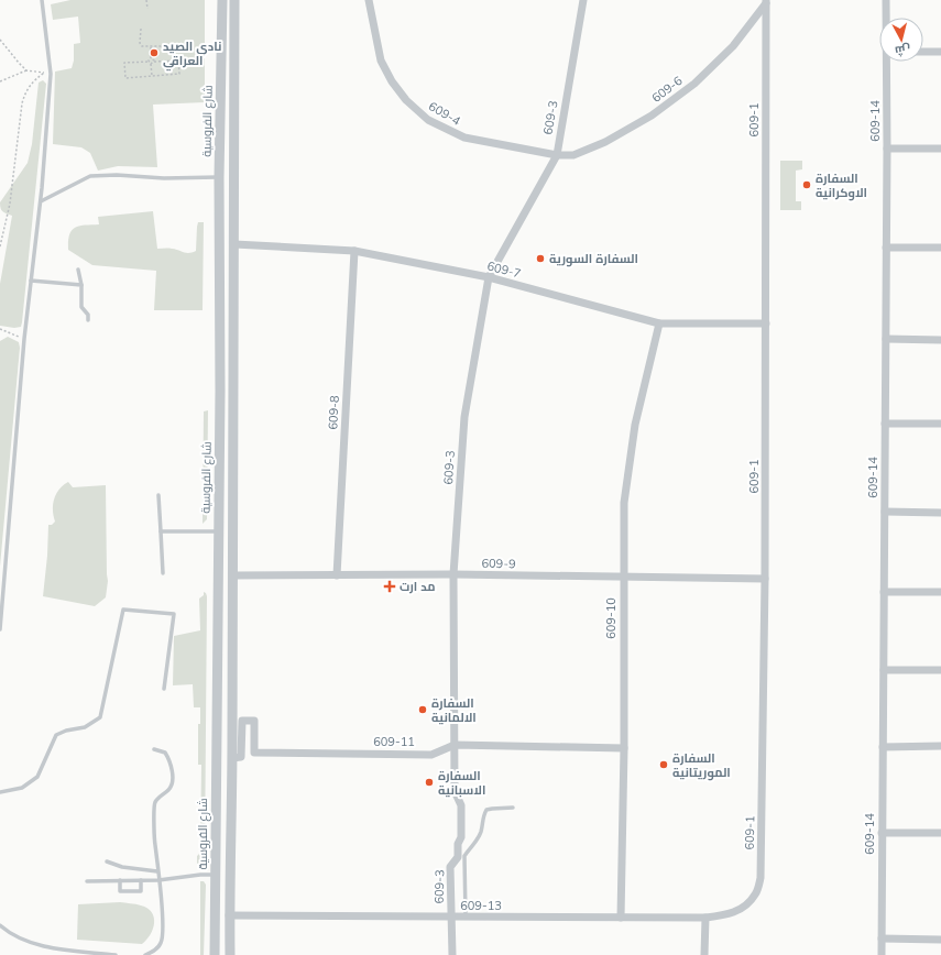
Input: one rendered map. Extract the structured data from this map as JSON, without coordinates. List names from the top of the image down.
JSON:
{
  "streets": {
    "street": [
      "609-6",
      "609-4",
      "609-3",
      "609-1",
      "شارع الفروسية",
      "609-14",
      "609-7",
      "609-8",
      "609-9",
      "609-10",
      "609-11",
      "609-13"
    ]
  },
  "crossings": [
    ["609-6", "609-4"],
    ["609-6", "609-3"],
    ["609-6", "609-1"],
    ["609-4", "609-3"],
    ["609-3", "609-7"],
    ["609-3", "609-9"],
    ["609-3", "609-11"],
    ["609-3", "609-13"],
    ["609-1", "609-7"],
    ["609-1", "609-9"],
    ["609-1", "609-13"],
    ["609-7", "609-8"],
    ["609-7", "609-10"],
    ["609-8", "609-9"],
    ["609-9", "609-10"],
    ["609-10", "609-11"],
    ["609-10", "609-13"]
  ],
  "places": {
    "other": [
      "نادي الصيد العراقي",
      "السفارة الاوكرانية",
      "السفارة السورية",
      "السفارة الالمانية",
      "السفارة الموريتانية",
      "السفارة الاسبانية"
    ],
    "health": ["مد ارت"]
  },
  "north": "bottom"
}
